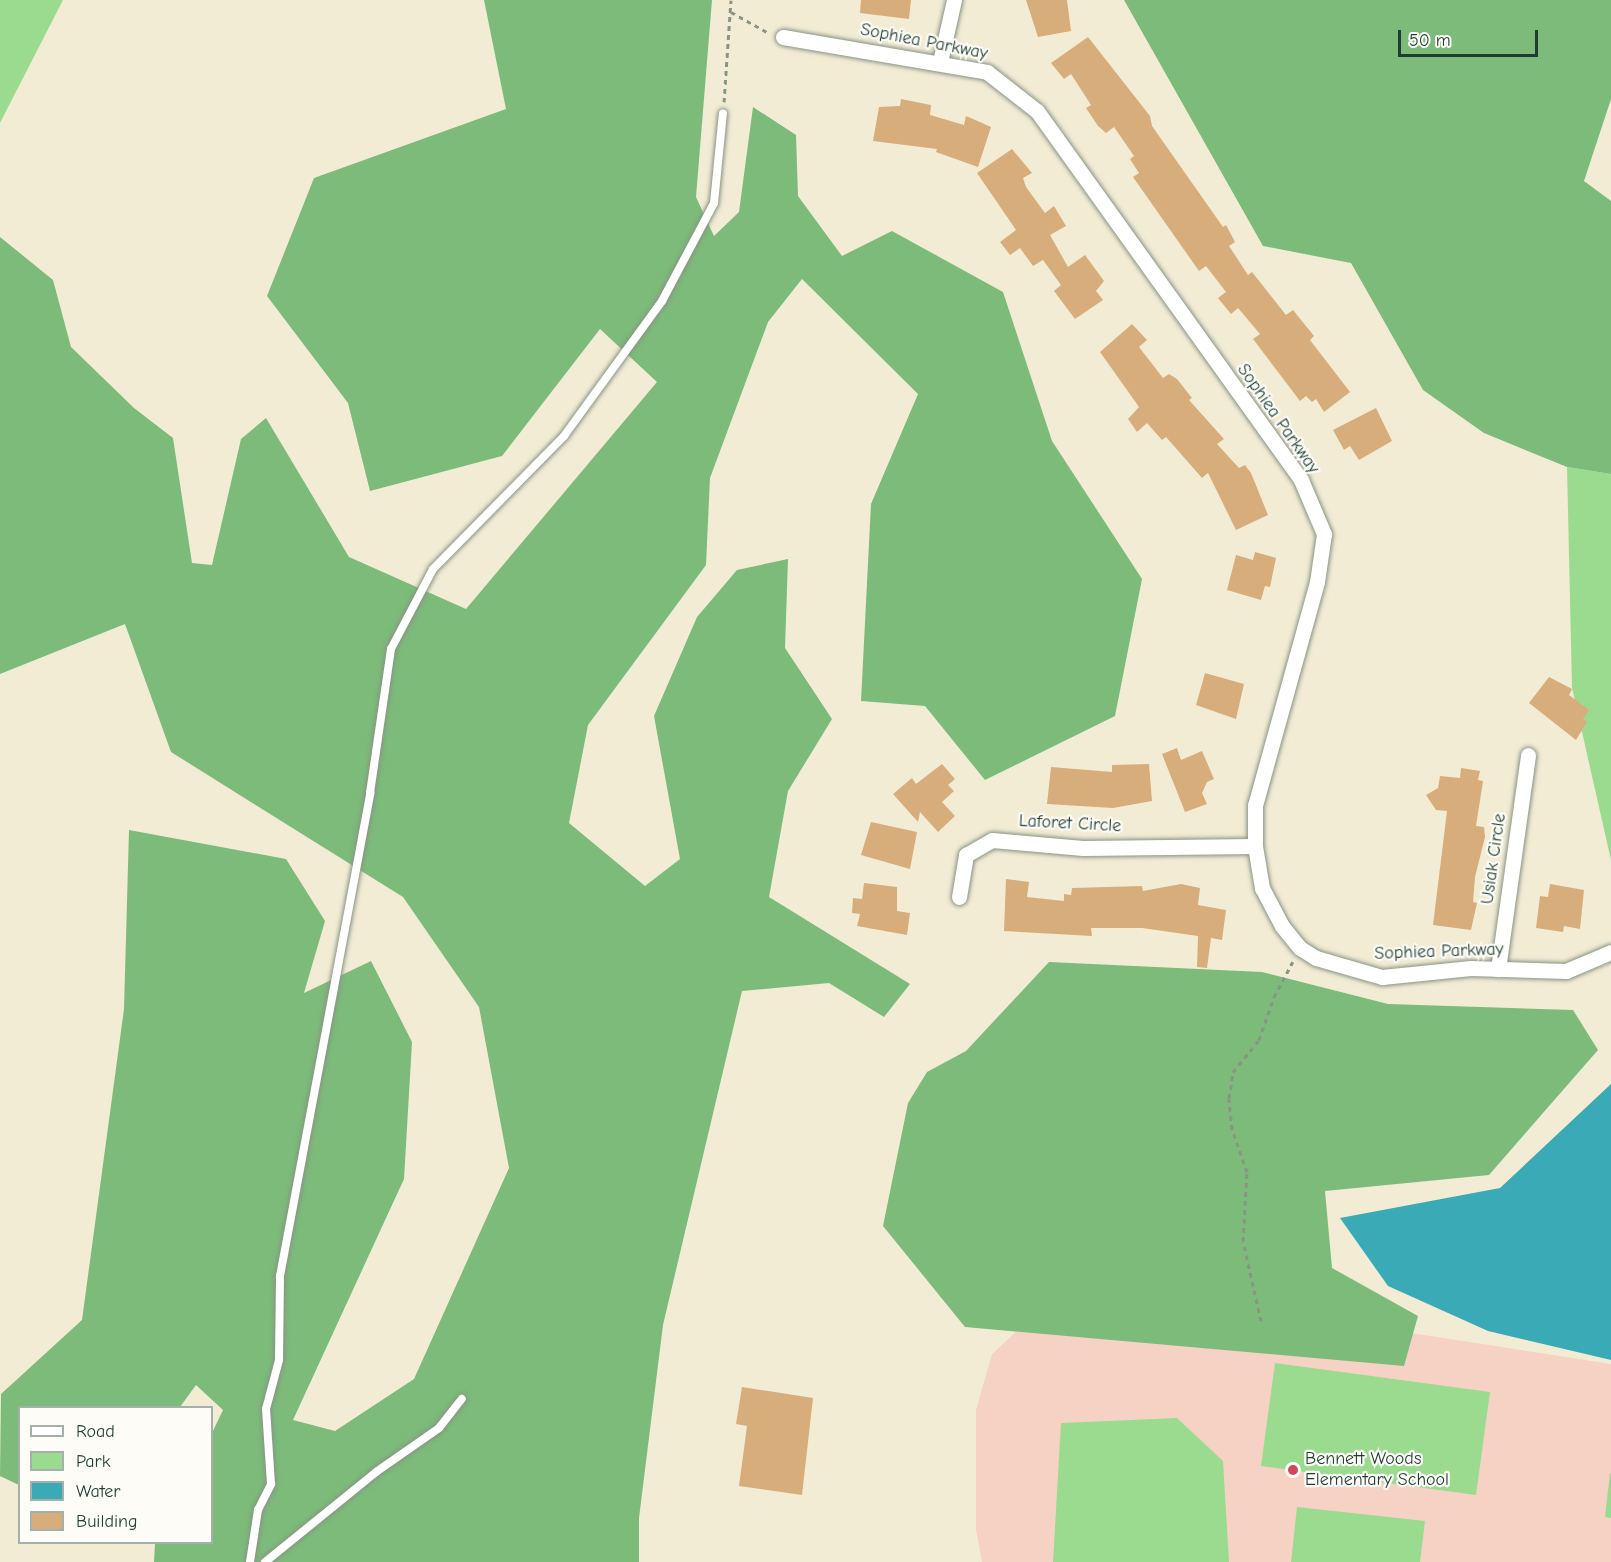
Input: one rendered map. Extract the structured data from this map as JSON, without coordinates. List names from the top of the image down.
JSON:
{
  "streets": {
    "street": ["Sophiea Parkway", "Laforet Circle", "Usiak Circle"]
  },
  "crossings": [
    ["Sophiea Parkway", "Laforet Circle"],
    ["Sophiea Parkway", "Usiak Circle"]
  ],
  "places": ["Bennett Woods Elementary School"],
  "legend": [
    "Road",
    "Park",
    "Water",
    "Building"
  ],
  "scale_bar": "50 m"
}
